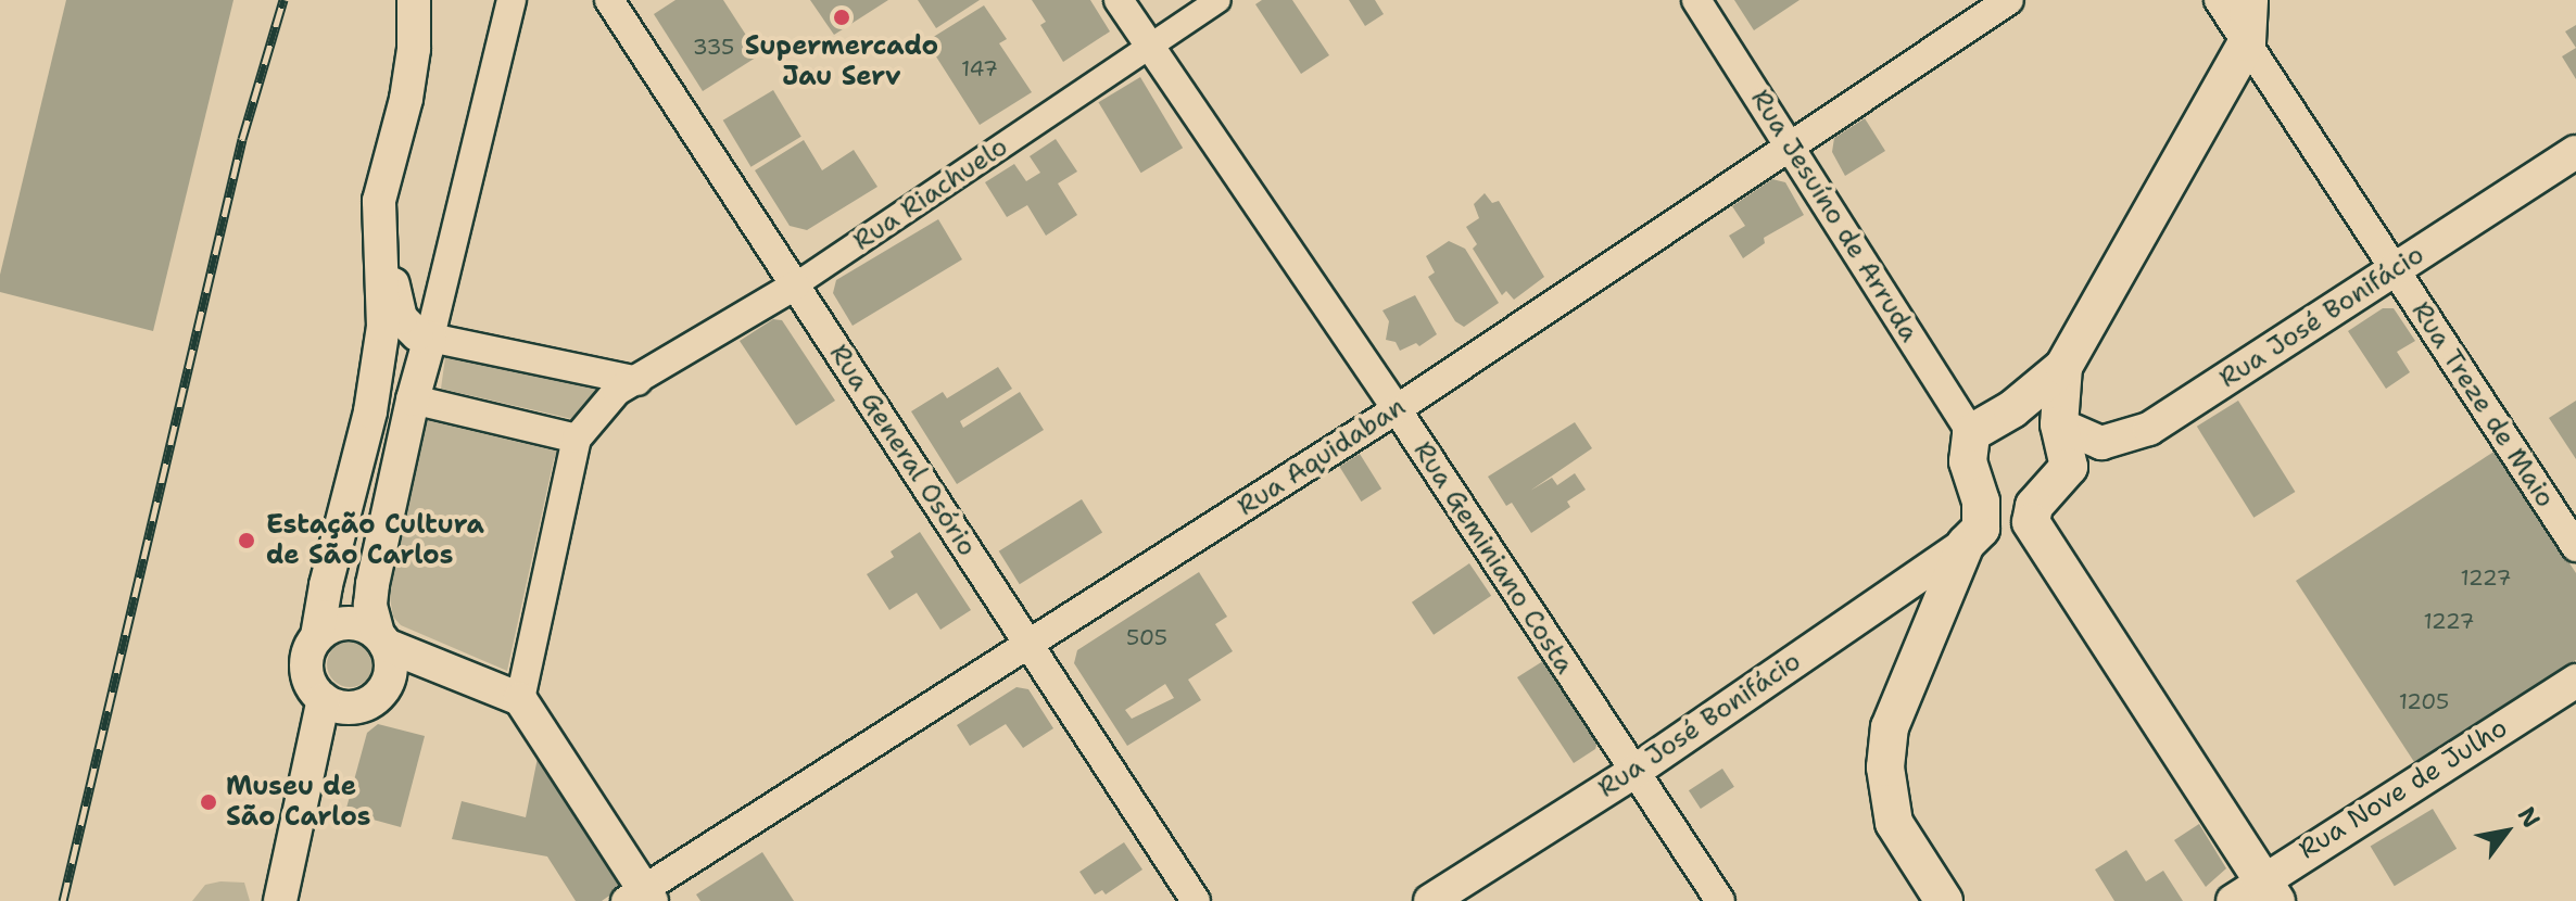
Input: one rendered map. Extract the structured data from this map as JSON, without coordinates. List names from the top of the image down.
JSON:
{
  "streets": {
    "main road": ["Rua José Bonifácio", "Rua Nove de Julho"],
    "street": [
      "Rua Riachuelo",
      "Rua Jesuíno de Arruda",
      "Rua Treze de Maio",
      "Rua General Osório",
      "Rua Aquidaban",
      "Rua Geminiano Costa"
    ]
  },
  "crossings": [
    ["Rua Riachuelo", "Rua General Osório"],
    ["Rua Riachuelo", "Rua Geminiano Costa"],
    ["Rua Jesuíno de Arruda", "Rua Aquidaban"],
    ["Rua José Bonifácio", "Rua Treze de Maio"],
    ["Rua José Bonifácio", "Rua Geminiano Costa"],
    ["Rua General Osório", "Rua Aquidaban"],
    ["Rua Aquidaban", "Rua Geminiano Costa"]
  ],
  "places": ["Supermercado Jau Serv", "Estação Cultura de São Carlos", "Museu de São Carlos"],
  "house_numbers": [
    "335",
    "147",
    "1227",
    "1227",
    "505",
    "1205"
  ],
  "north": "top right"
}
